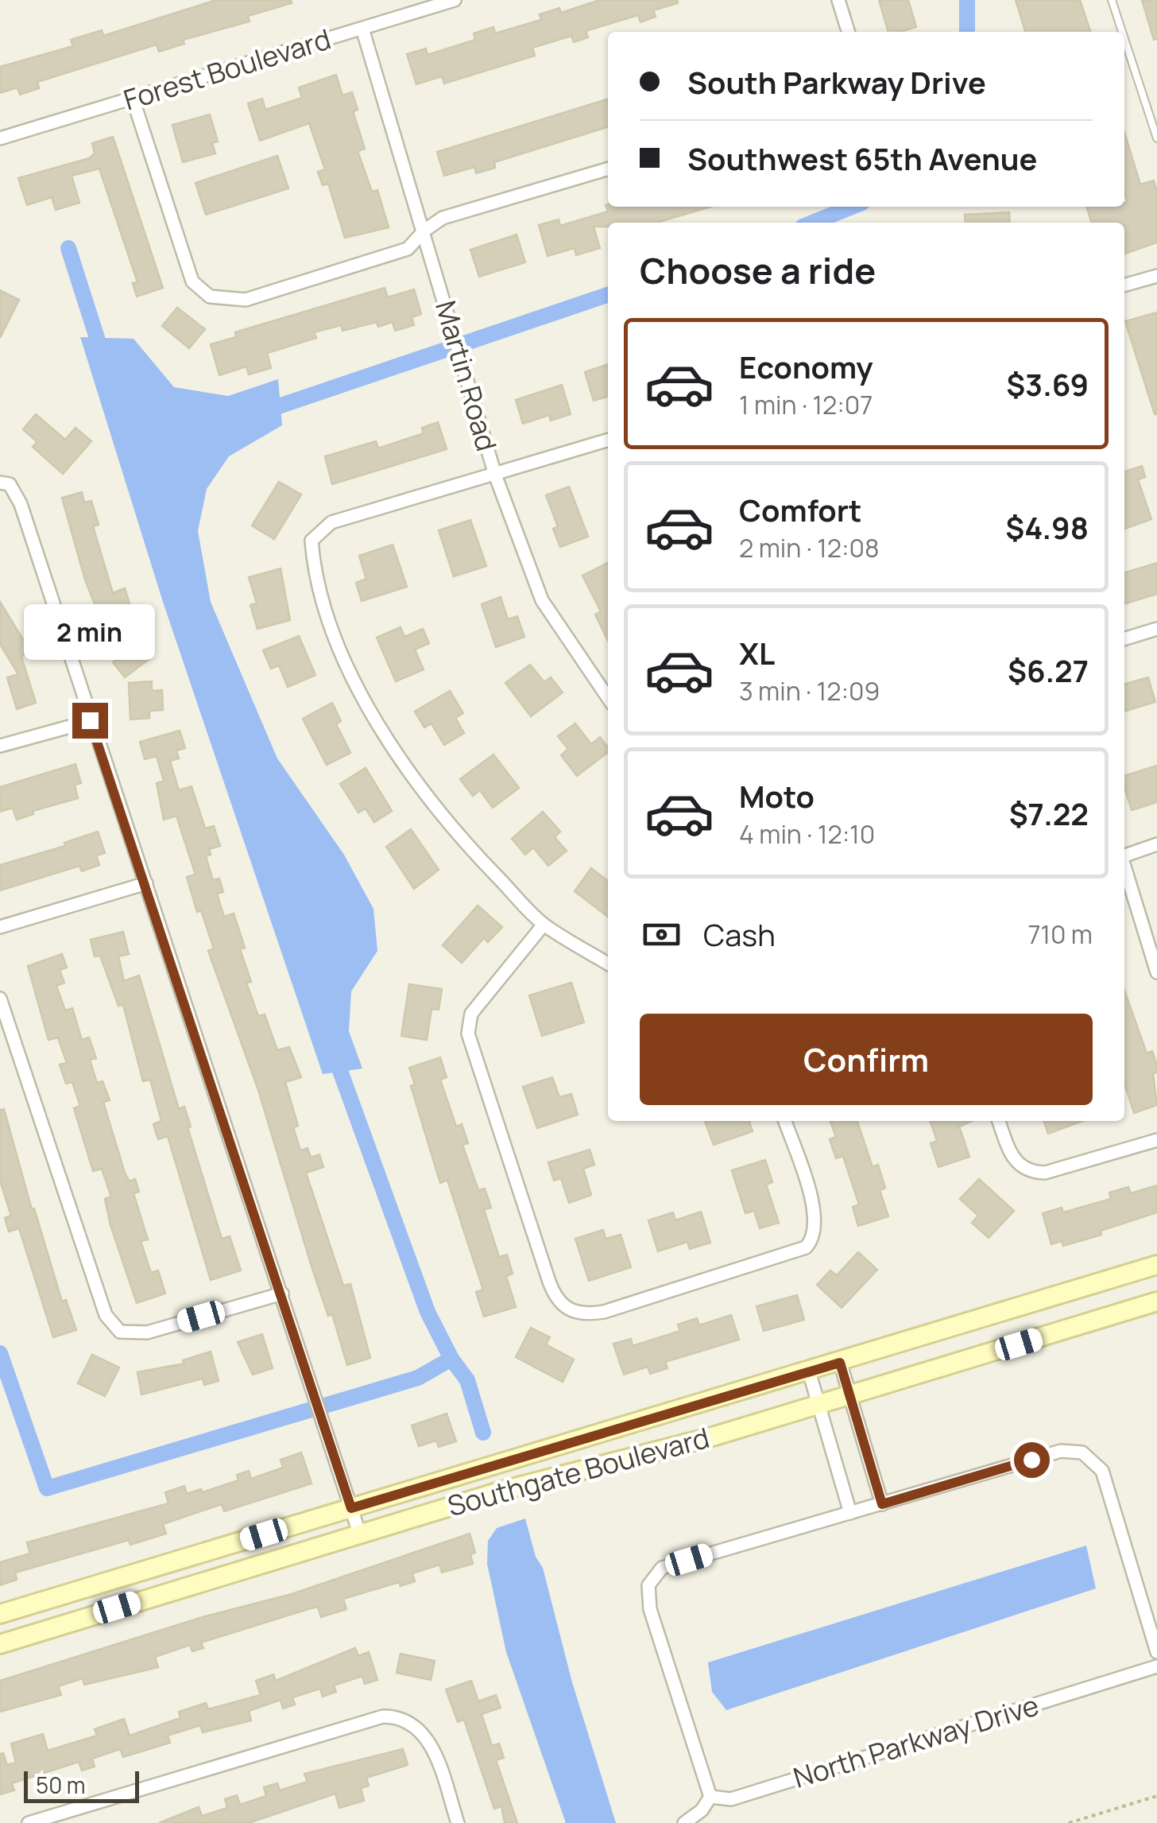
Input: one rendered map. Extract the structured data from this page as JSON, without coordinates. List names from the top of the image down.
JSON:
{
  "streets": {
    "main road": ["Southgate Boulevard"],
    "street": ["Forest Boulevard", "Martin Road", "North Parkway Drive"]
  },
  "crossings": [
    ["Forest Boulevard", "Martin Road"]
  ],
  "scale_bar": "50 m",
  "page": {
    "banner": ["South Parkway Drive", "Southwest 65th Avenue"],
    "heading": "Choose a ride",
    "list": [
      {
        "name": "Economy",
        "note": "1 min · 12:07",
        "value": "$3.69"
      },
      {
        "name": "Comfort",
        "note": "2 min · 12:08",
        "value": "$4.98"
      },
      {
        "name": "XL",
        "note": "3 min · 12:09",
        "value": "$6.27"
      },
      {
        "name": "Moto",
        "note": "4 min · 12:10",
        "value": "$7.22"
      }
    ],
    "bubble": "2 min",
    "pay": ["Cash", "710 m"],
    "buttons": "Confirm",
    "scale": "50 m"
  }
}
